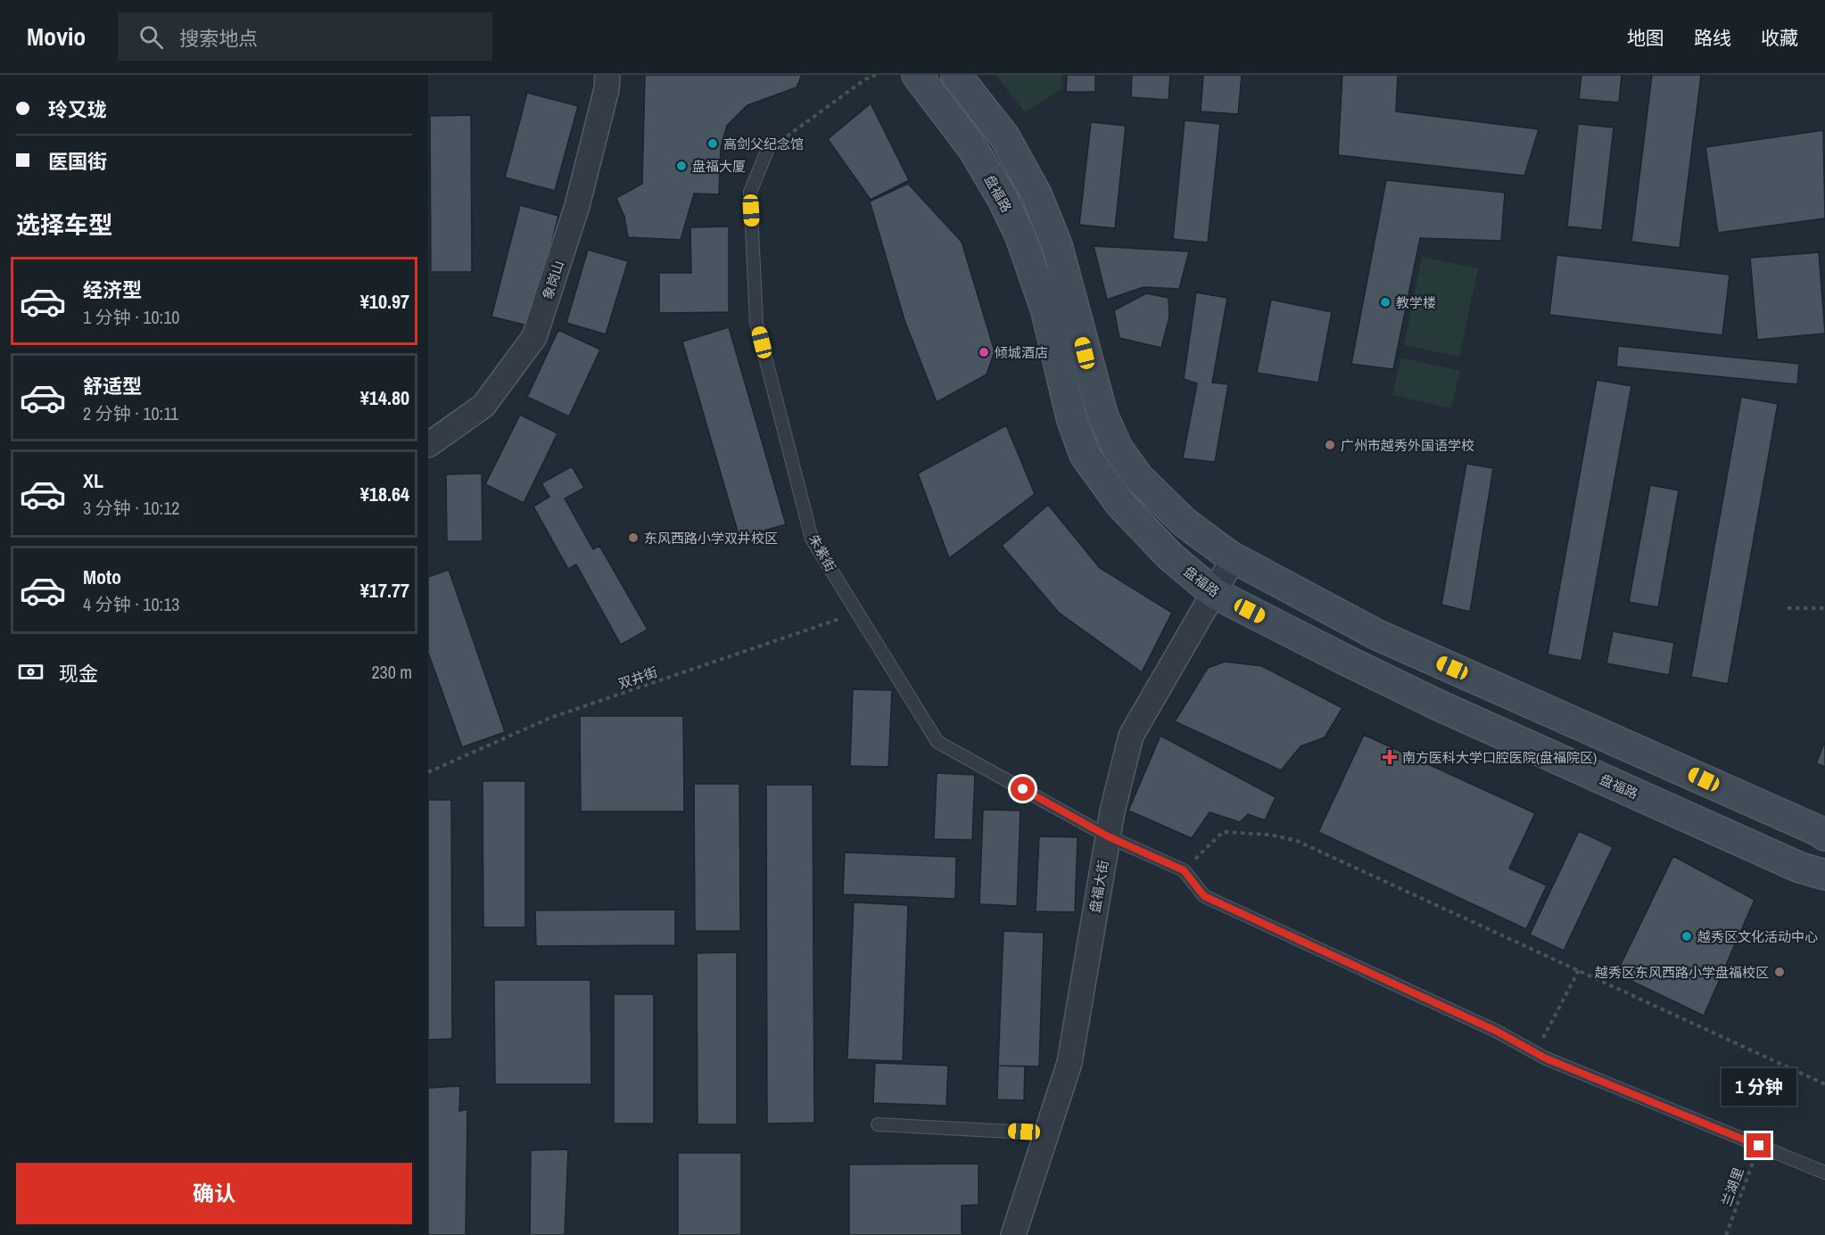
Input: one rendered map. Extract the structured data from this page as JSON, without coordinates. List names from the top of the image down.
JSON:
{
  "streets": {
    "main road": ["盘福路"],
    "street": ["象岗山", "盘福大街"],
    "lane": ["朱紫街"],
    "path": ["双井街", "兰湖里"]
  },
  "crossings": [
    ["盘福路", "盘福大街"],
    ["朱紫街", "双井街"],
    ["朱紫街", "盘福大街"]
  ],
  "places": {
    "other": [
      "高剑父纪念馆",
      "盘福大厦",
      "教学楼",
      "倾城酒店",
      "广州市越秀外国语学校",
      "东风西路小学双井校区",
      "越秀区文化活动中心",
      "越秀区东风西路小学盘福校区"
    ],
    "health": ["南方医科大学口腔医院(盘福院区)"]
  },
  "page": {
    "header": "Movio",
    "search": "搜索地点",
    "nav": ["地图", "路线", "收藏"],
    "banner": ["玲又珑", "医国街"],
    "heading": "选择车型",
    "list": [
      {
        "name": "经济型",
        "note": "1 分钟 · 10:10",
        "value": "¥10.97"
      },
      {
        "name": "舒适型",
        "note": "2 分钟 · 10:11",
        "value": "¥14.80"
      },
      {
        "name": "XL",
        "note": "3 分钟 · 10:12",
        "value": "¥18.64"
      },
      {
        "name": "Moto",
        "note": "4 分钟 · 10:13",
        "value": "¥17.77"
      }
    ],
    "pay": ["现金", "230 m"],
    "bubble": "1 分钟",
    "buttons": "确认"
  }
}
